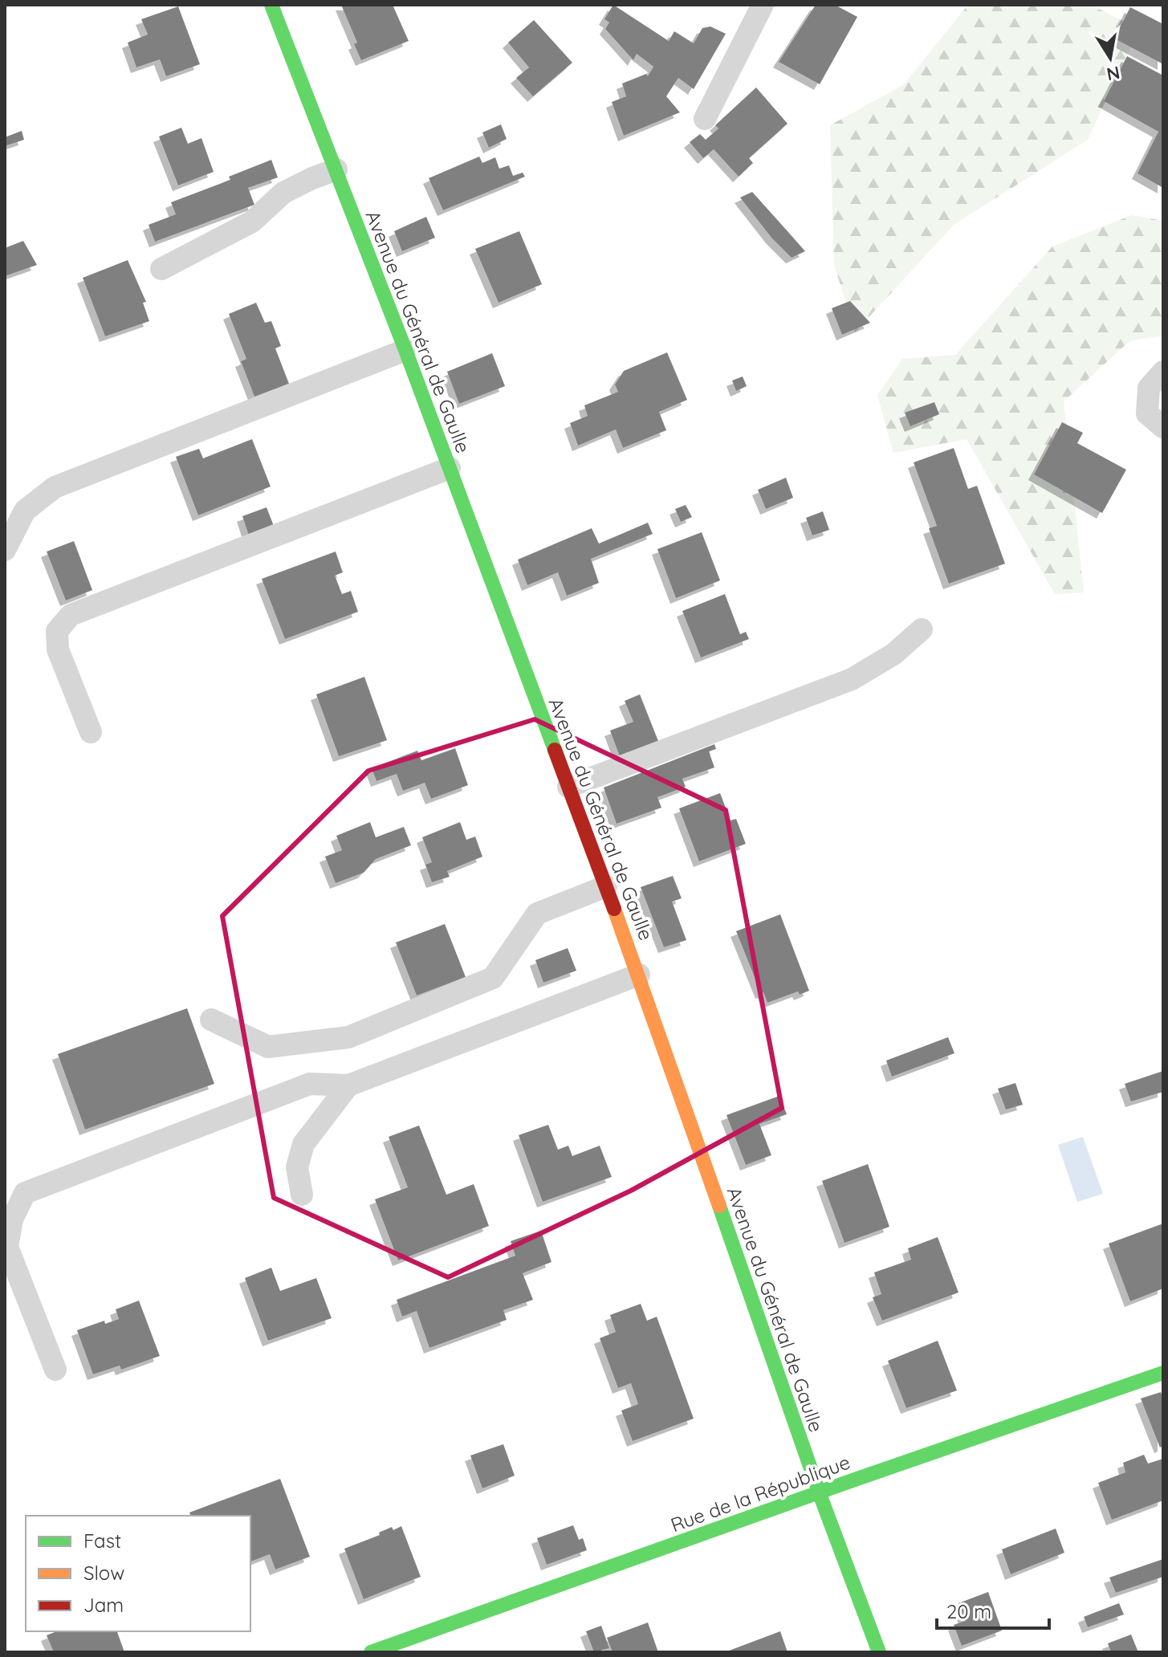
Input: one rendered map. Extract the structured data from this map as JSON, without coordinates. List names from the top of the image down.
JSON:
{
  "streets": {
    "street": ["Avenue du Général de Gaulle", "Rue de la République"]
  },
  "crossings": [
    ["Avenue du Général de Gaulle", "Rue de la République"]
  ],
  "legend": ["Fast", "Slow", "Jam"],
  "scale_bar": "20 m",
  "north": "bottom"
}
